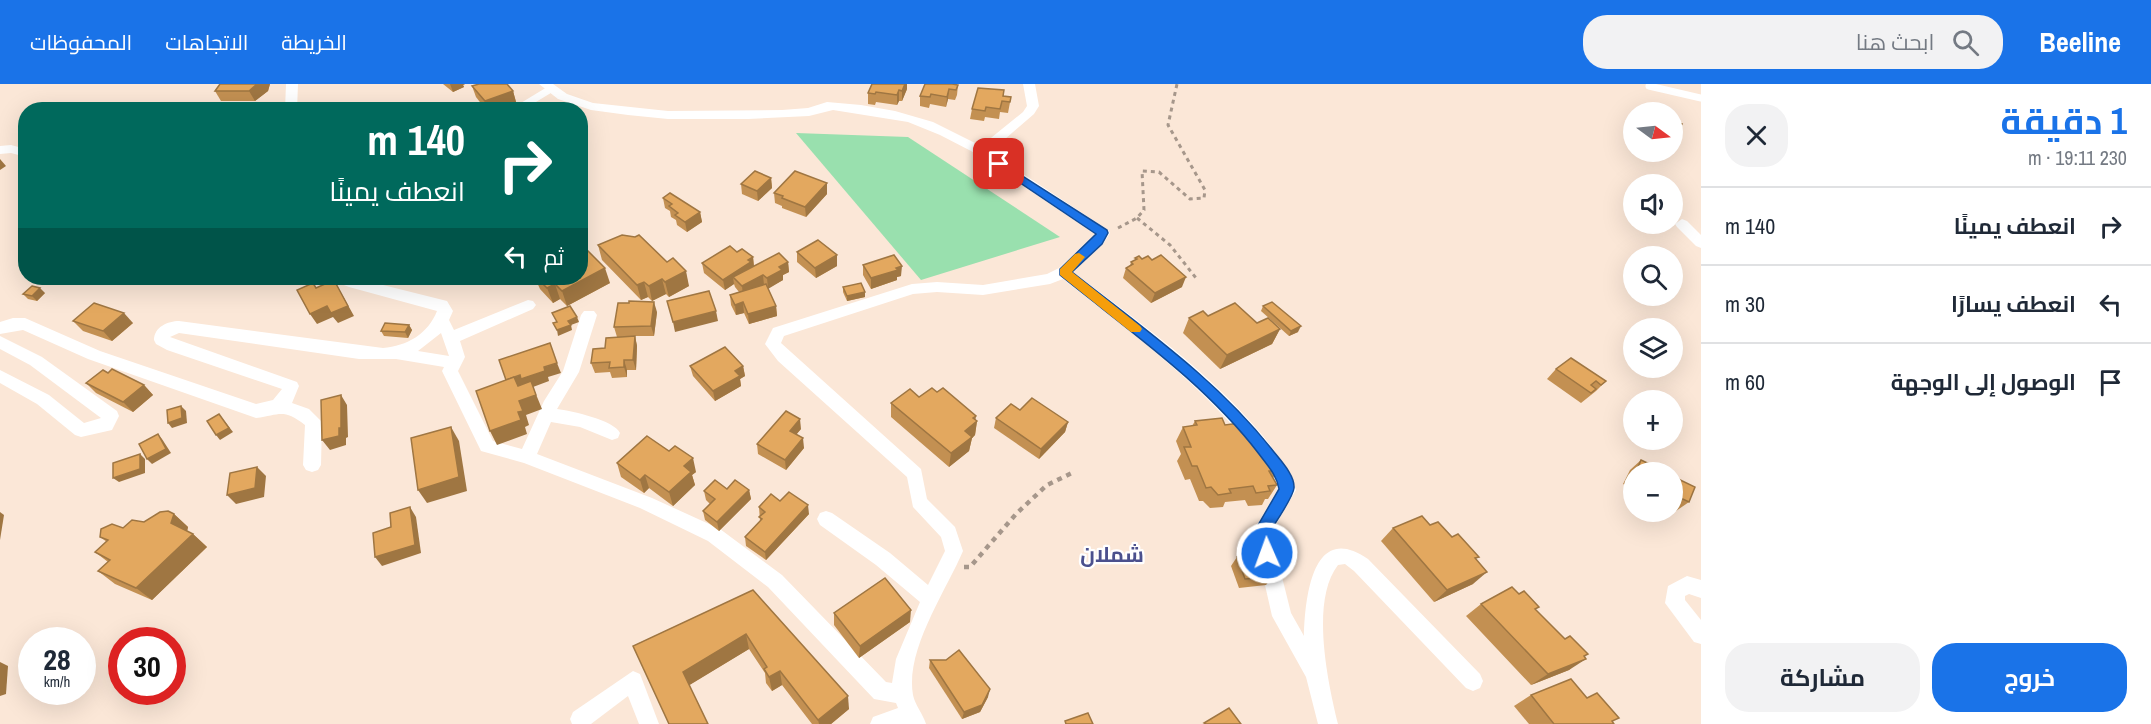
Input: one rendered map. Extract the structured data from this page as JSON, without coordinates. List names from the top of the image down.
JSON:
{
  "districts": ["شملان"],
  "north": "right",
  "page": {
    "header": "Beeline",
    "search": "ابحث هنا",
    "nav": ["الخريطة", "الاتجاهات", "المحفوظات"],
    "heading": ["1 دقيقة", "230 m · 19:11"],
    "map_buttons": ["+", "−"],
    "turn": ["140 m", "انعطف يمينًا"],
    "list": [
      {
        "name": "انعطف يمينًا",
        "value": "140 m"
      },
      {
        "name": "انعطف يسارًا",
        "value": "30 m"
      },
      {
        "name": "الوصول إلى الوجهة",
        "value": "60 m"
      }
    ],
    "then": "ثم",
    "speed": "28 km/h",
    "limit": "30",
    "buttons": ["خروج", "مشاركة"]
  }
}
